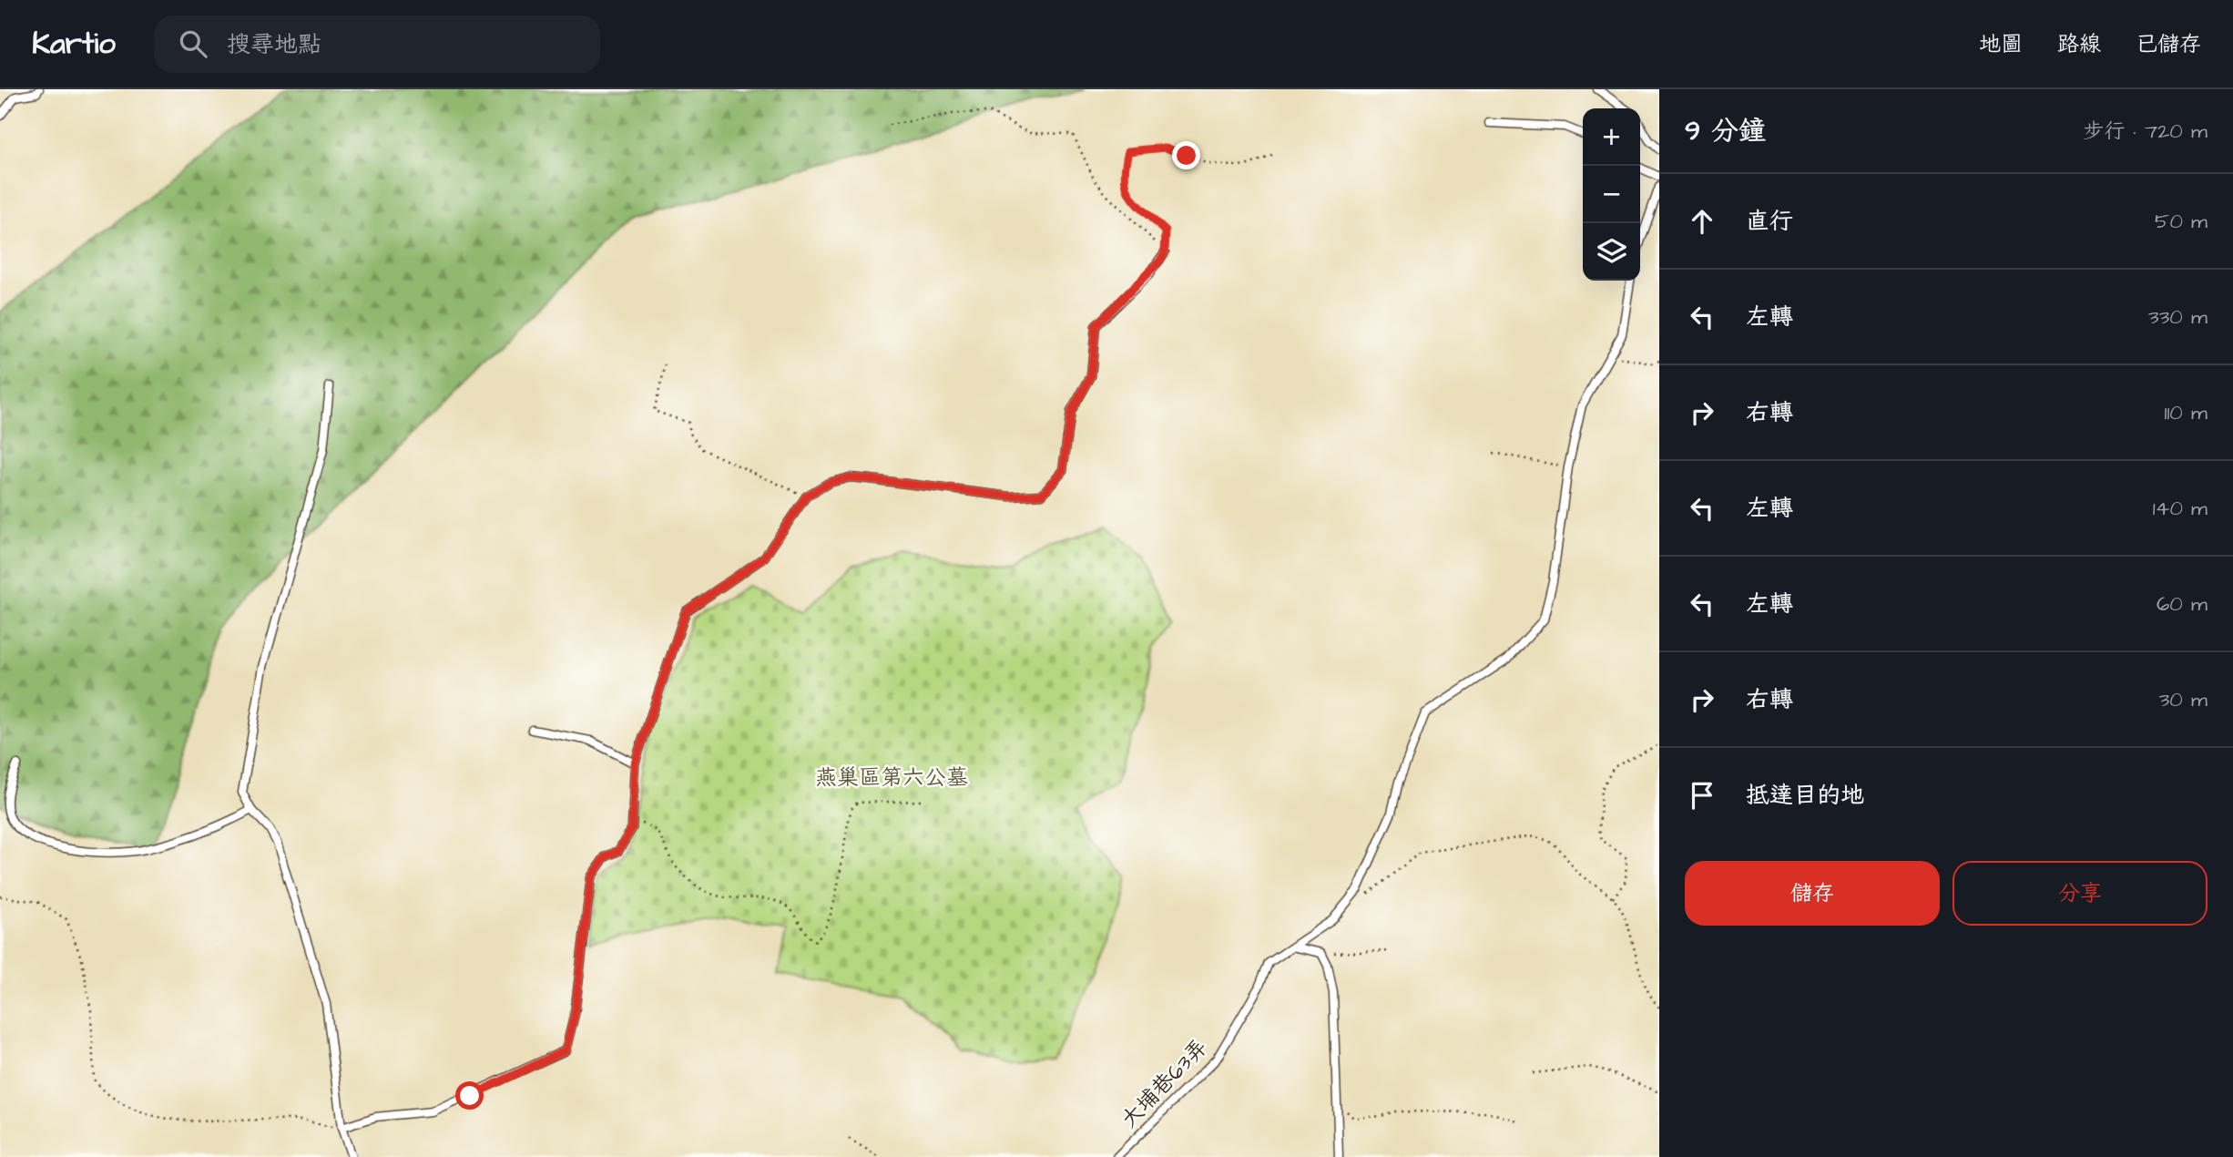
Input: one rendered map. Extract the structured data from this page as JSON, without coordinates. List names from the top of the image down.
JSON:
{
  "streets": {
    "lane": ["大埔巷63弄"]
  },
  "parks": ["燕巢區第六公墓"],
  "page": {
    "header": "Kartio",
    "search": "搜尋地點",
    "nav": ["地圖", "路線", "已儲存"],
    "heading": ["9 分鐘", "步行 · 720 m"],
    "map_buttons": ["+", "−"],
    "list": [
      ["直行", "50 m"],
      ["左轉", "330 m"],
      ["右轉", "110 m"],
      ["左轉", "140 m"],
      ["左轉", "60 m"],
      ["右轉", "30 m"],
      "抵達目的地"
    ],
    "buttons": ["儲存", "分享"]
  }
}
